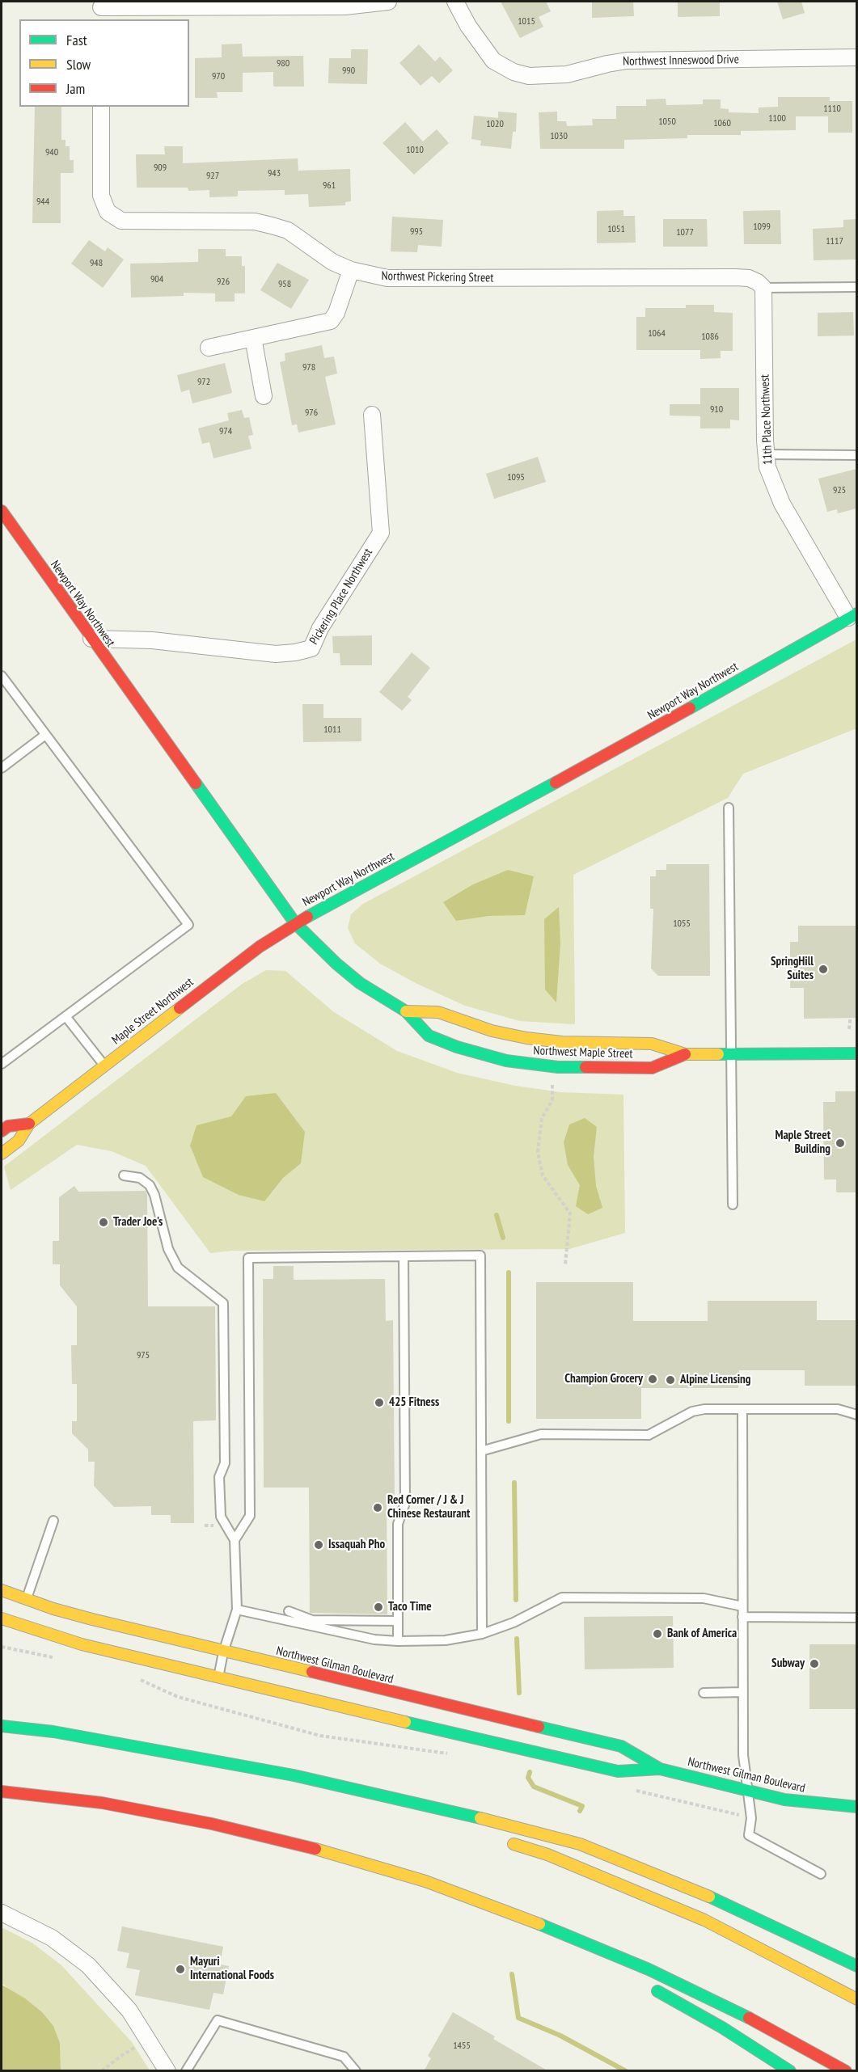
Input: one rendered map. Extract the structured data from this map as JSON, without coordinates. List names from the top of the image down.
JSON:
{
  "streets": {
    "main road": [
      "Newport Way Northwest",
      "Maple Street Northwest",
      "Northwest Maple Street",
      "Northwest Gilman Boulevard"
    ],
    "street": [
      "Northwest Inneswood Drive",
      "Northwest Pickering Street",
      "11th Place Northwest",
      "Pickering Place Northwest"
    ]
  },
  "crossings": [
    ["Northwest Pickering Street", "11th Place Northwest"],
    ["11th Place Northwest", "Newport Way Northwest"],
    ["Pickering Place Northwest", "Newport Way Northwest"],
    ["Newport Way Northwest", "Maple Street Northwest"],
    ["Newport Way Northwest", "Northwest Maple Street"],
    ["Maple Street Northwest", "Northwest Maple Street"]
  ],
  "places": [
    "SpringHill Suites",
    "Maple Street Building",
    "Trader Joe's",
    "Champion Grocery",
    "Alpine Licensing",
    "425 Fitness",
    "Red Corner / J & J Chinese Restaurant",
    "Issaquah Pho",
    "Taco Time",
    "Bank of America",
    "Subway",
    "Mayuri International Foods"
  ],
  "house_numbers": [
    "1015",
    "980",
    "990",
    "970",
    "1110",
    "1100",
    "1050",
    "1060",
    "1020",
    "1030",
    "1010",
    "940",
    "909",
    "943",
    "927",
    "961",
    "944",
    "1099",
    "1051",
    "995",
    "1077",
    "1117",
    "948",
    "904",
    "926",
    "958",
    "1064",
    "1086",
    "978",
    "972",
    "910",
    "976",
    "974",
    "1095",
    "925",
    "1011",
    "1055",
    "975",
    "1455"
  ],
  "legend": ["Fast", "Slow", "Jam"]
}
